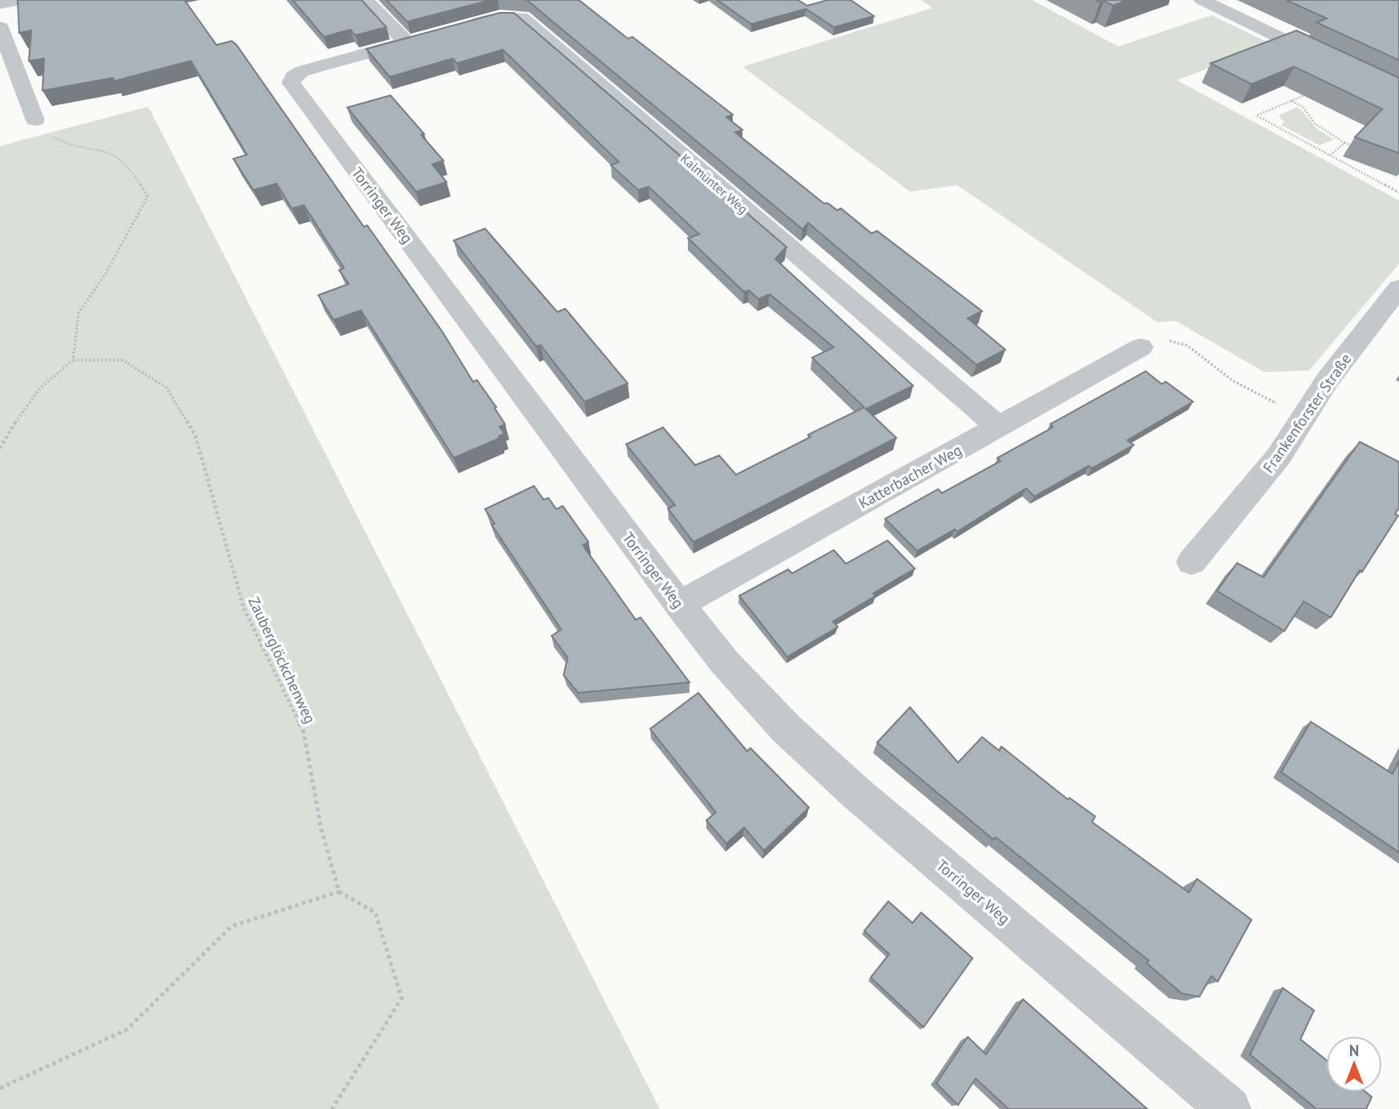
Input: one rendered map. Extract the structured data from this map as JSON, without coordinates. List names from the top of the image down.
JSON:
{
  "streets": {
    "street": [
      "Kalmünter Weg",
      "Torringer Weg",
      "Frankenforster Straße",
      "Katterbacher Weg"
    ],
    "path": ["Zauberglöckchenweg"]
  },
  "crossings": [
    ["Kalmünter Weg", "Katterbacher Weg"],
    ["Torringer Weg", "Katterbacher Weg"]
  ],
  "north": "top"
}
